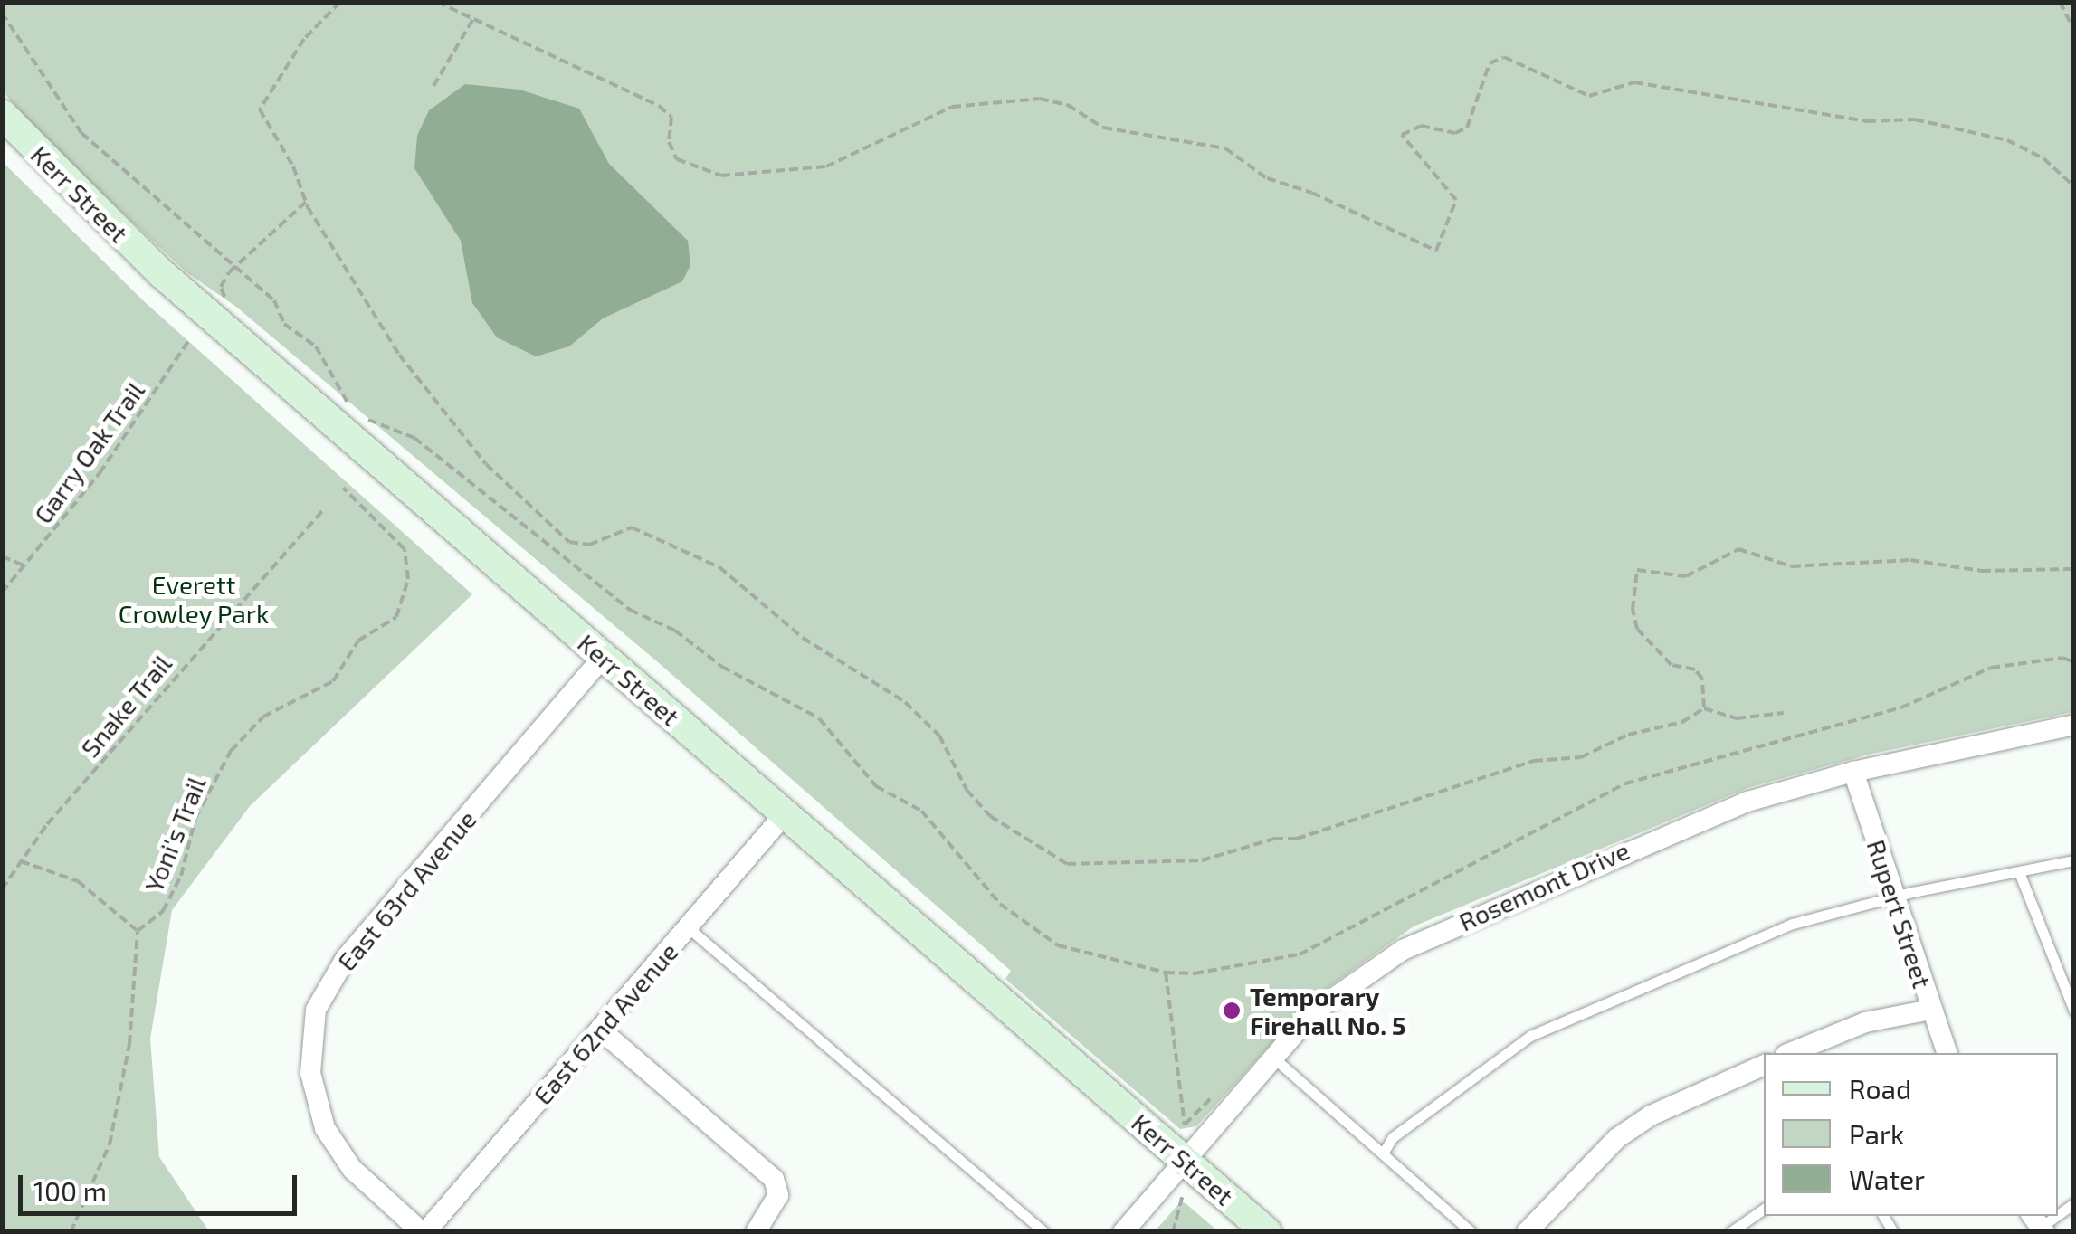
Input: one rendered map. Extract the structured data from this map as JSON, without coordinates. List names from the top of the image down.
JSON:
{
  "streets": {
    "street": [
      "Kerr Street",
      "Rosemont Drive",
      "East 63rd Avenue",
      "Rupert Street",
      "East 62nd Avenue"
    ],
    "path": ["Garry Oak Trail", "Snake Trail", "Yoni's Trail"]
  },
  "crossings": [
    ["Kerr Street", "Rosemont Drive"],
    ["Kerr Street", "East 63rd Avenue"],
    ["Kerr Street", "East 62nd Avenue"],
    ["Rosemont Drive", "Rupert Street"],
    ["East 63rd Avenue", "East 62nd Avenue"]
  ],
  "parks": ["Everett Crowley Park"],
  "places": ["Temporary Firehall No. 5"],
  "legend": ["Road", "Park", "Water"],
  "scale_bar": "100 m"
}
